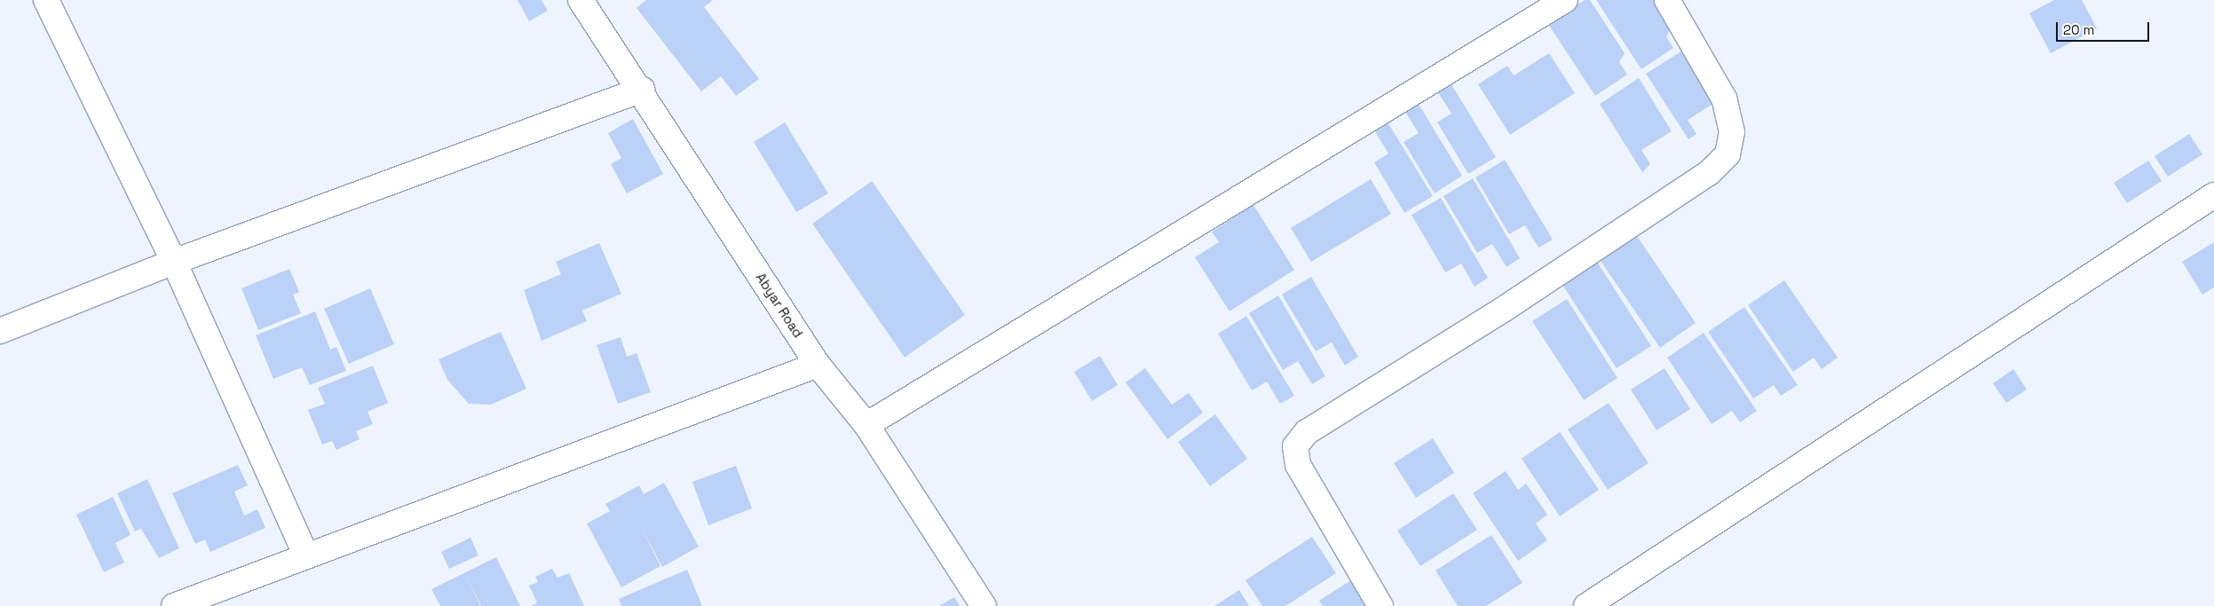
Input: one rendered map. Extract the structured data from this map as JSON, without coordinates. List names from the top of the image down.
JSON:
{
  "streets": {
    "street": ["Abyar Road"]
  },
  "scale_bar": "20 m"
}
